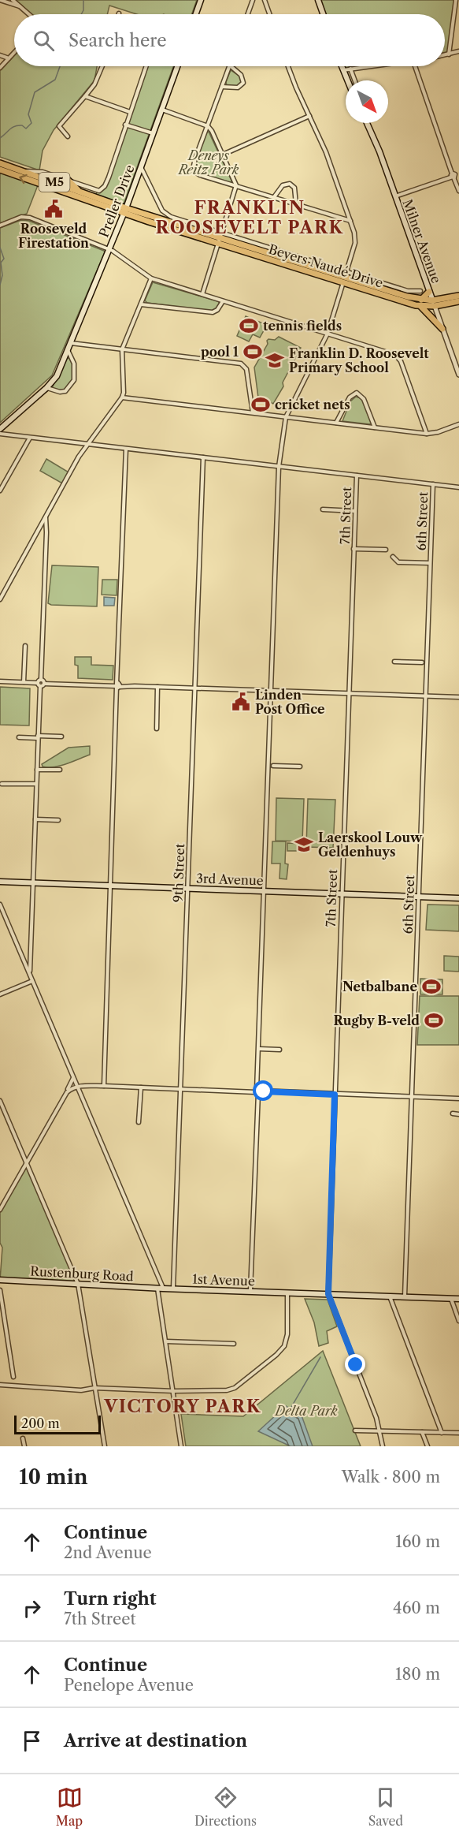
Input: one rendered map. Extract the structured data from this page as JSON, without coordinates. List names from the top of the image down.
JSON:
{
  "streets": {
    "main road": [
      "M5",
      "Preller Drive",
      "Milner Avenue",
      "Beyers Naudé Drive",
      "3rd Avenue",
      "Rustenburg Road",
      "1st Avenue"
    ],
    "street": ["7th Street", "6th Street", "9th Street"]
  },
  "crossings": [
    ["Preller Drive", "Beyers Naudé Drive"],
    ["Milner Avenue", "Beyers Naudé Drive"],
    ["7th Street", "3rd Avenue"],
    ["7th Street", "1st Avenue"],
    ["6th Street", "3rd Avenue"],
    ["6th Street", "1st Avenue"],
    ["9th Street", "3rd Avenue"],
    ["9th Street", "1st Avenue"],
    ["Rustenburg Road", "1st Avenue"]
  ],
  "districts": ["FRANKLIN ROOSEVELT PARK", "VICTORY PARK"],
  "parks": ["Deneys Reitz Park", "Delta Park"],
  "places": {
    "public building": ["Rooseveld Firestation", "Linden Post Office"],
    "sports": [
      "tennis fields",
      "pool 1",
      "cricket nets",
      "Netbalbane",
      "Rugby B-veld"
    ],
    "school or university": ["Franklin D. Roosevelt Primary School", "Laerskool Louw Geldenhuys"]
  },
  "scale_bar": "200 m",
  "north": "bottom right",
  "page": {
    "search": "Search here",
    "scale": "200 m",
    "heading": ["10 min", "Walk · 800 m"],
    "list": [
      ["Continue", "2nd Avenue", "160 m"],
      ["Turn right", "7th Street", "460 m"],
      ["Continue", "Penelope Avenue", "180 m"],
      "Arrive at destination"
    ],
    "nav": ["Map", "Directions", "Saved"]
  }
}
